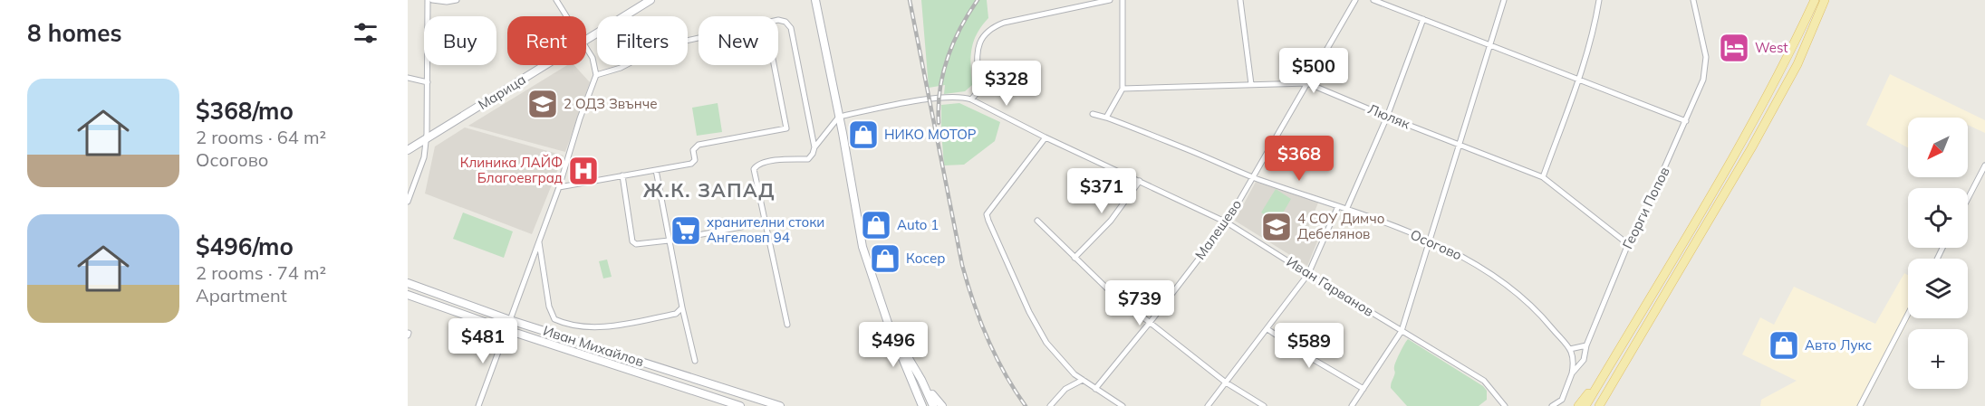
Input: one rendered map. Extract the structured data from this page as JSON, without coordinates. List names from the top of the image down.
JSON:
{
  "streets": {
    "street": [
      "Марица",
      "Люляк",
      "Георги Попов",
      "Малешево",
      "Осогово",
      "Иван Гарванов",
      "Иван Михайлов"
    ]
  },
  "crossings": [
    ["Люляк", "Георги Попов"],
    ["Люляк", "Малешево"],
    ["Малешево", "Осогово"],
    ["Малешево", "Иван Гарванов"]
  ],
  "districts": ["Ж.К. ЗАПАД"],
  "places": {
    "hotel": ["West"],
    "school or university": ["2 ОДЗ Звънче", "4 СОУ Димчо Дебелянов"],
    "shop": [
      "НИКО МОТОР",
      "Auto 1",
      "Косер",
      "Авто Лукс"
    ],
    "hospital": ["Клиника ЛАЙФ Благоевград"],
    "supermarket": ["хранителни стоки Ангеловп 94"]
  },
  "north": "bottom left",
  "page": {
    "heading": "8 homes",
    "chip": [
      "Buy",
      "Rent",
      "Filters",
      "New"
    ],
    "price": [
      "$500",
      "$328",
      "$368",
      "$371",
      "$739",
      "$481",
      "$496",
      "$589"
    ],
    "list": [
      {
        "name": "$368/mo",
        "note": "2 rooms · 64 m² · Осогово"
      },
      {
        "name": "$496/mo",
        "note": "2 rooms · 74 m² · Apartment"
      }
    ],
    "map_buttons": "+"
  }
}
